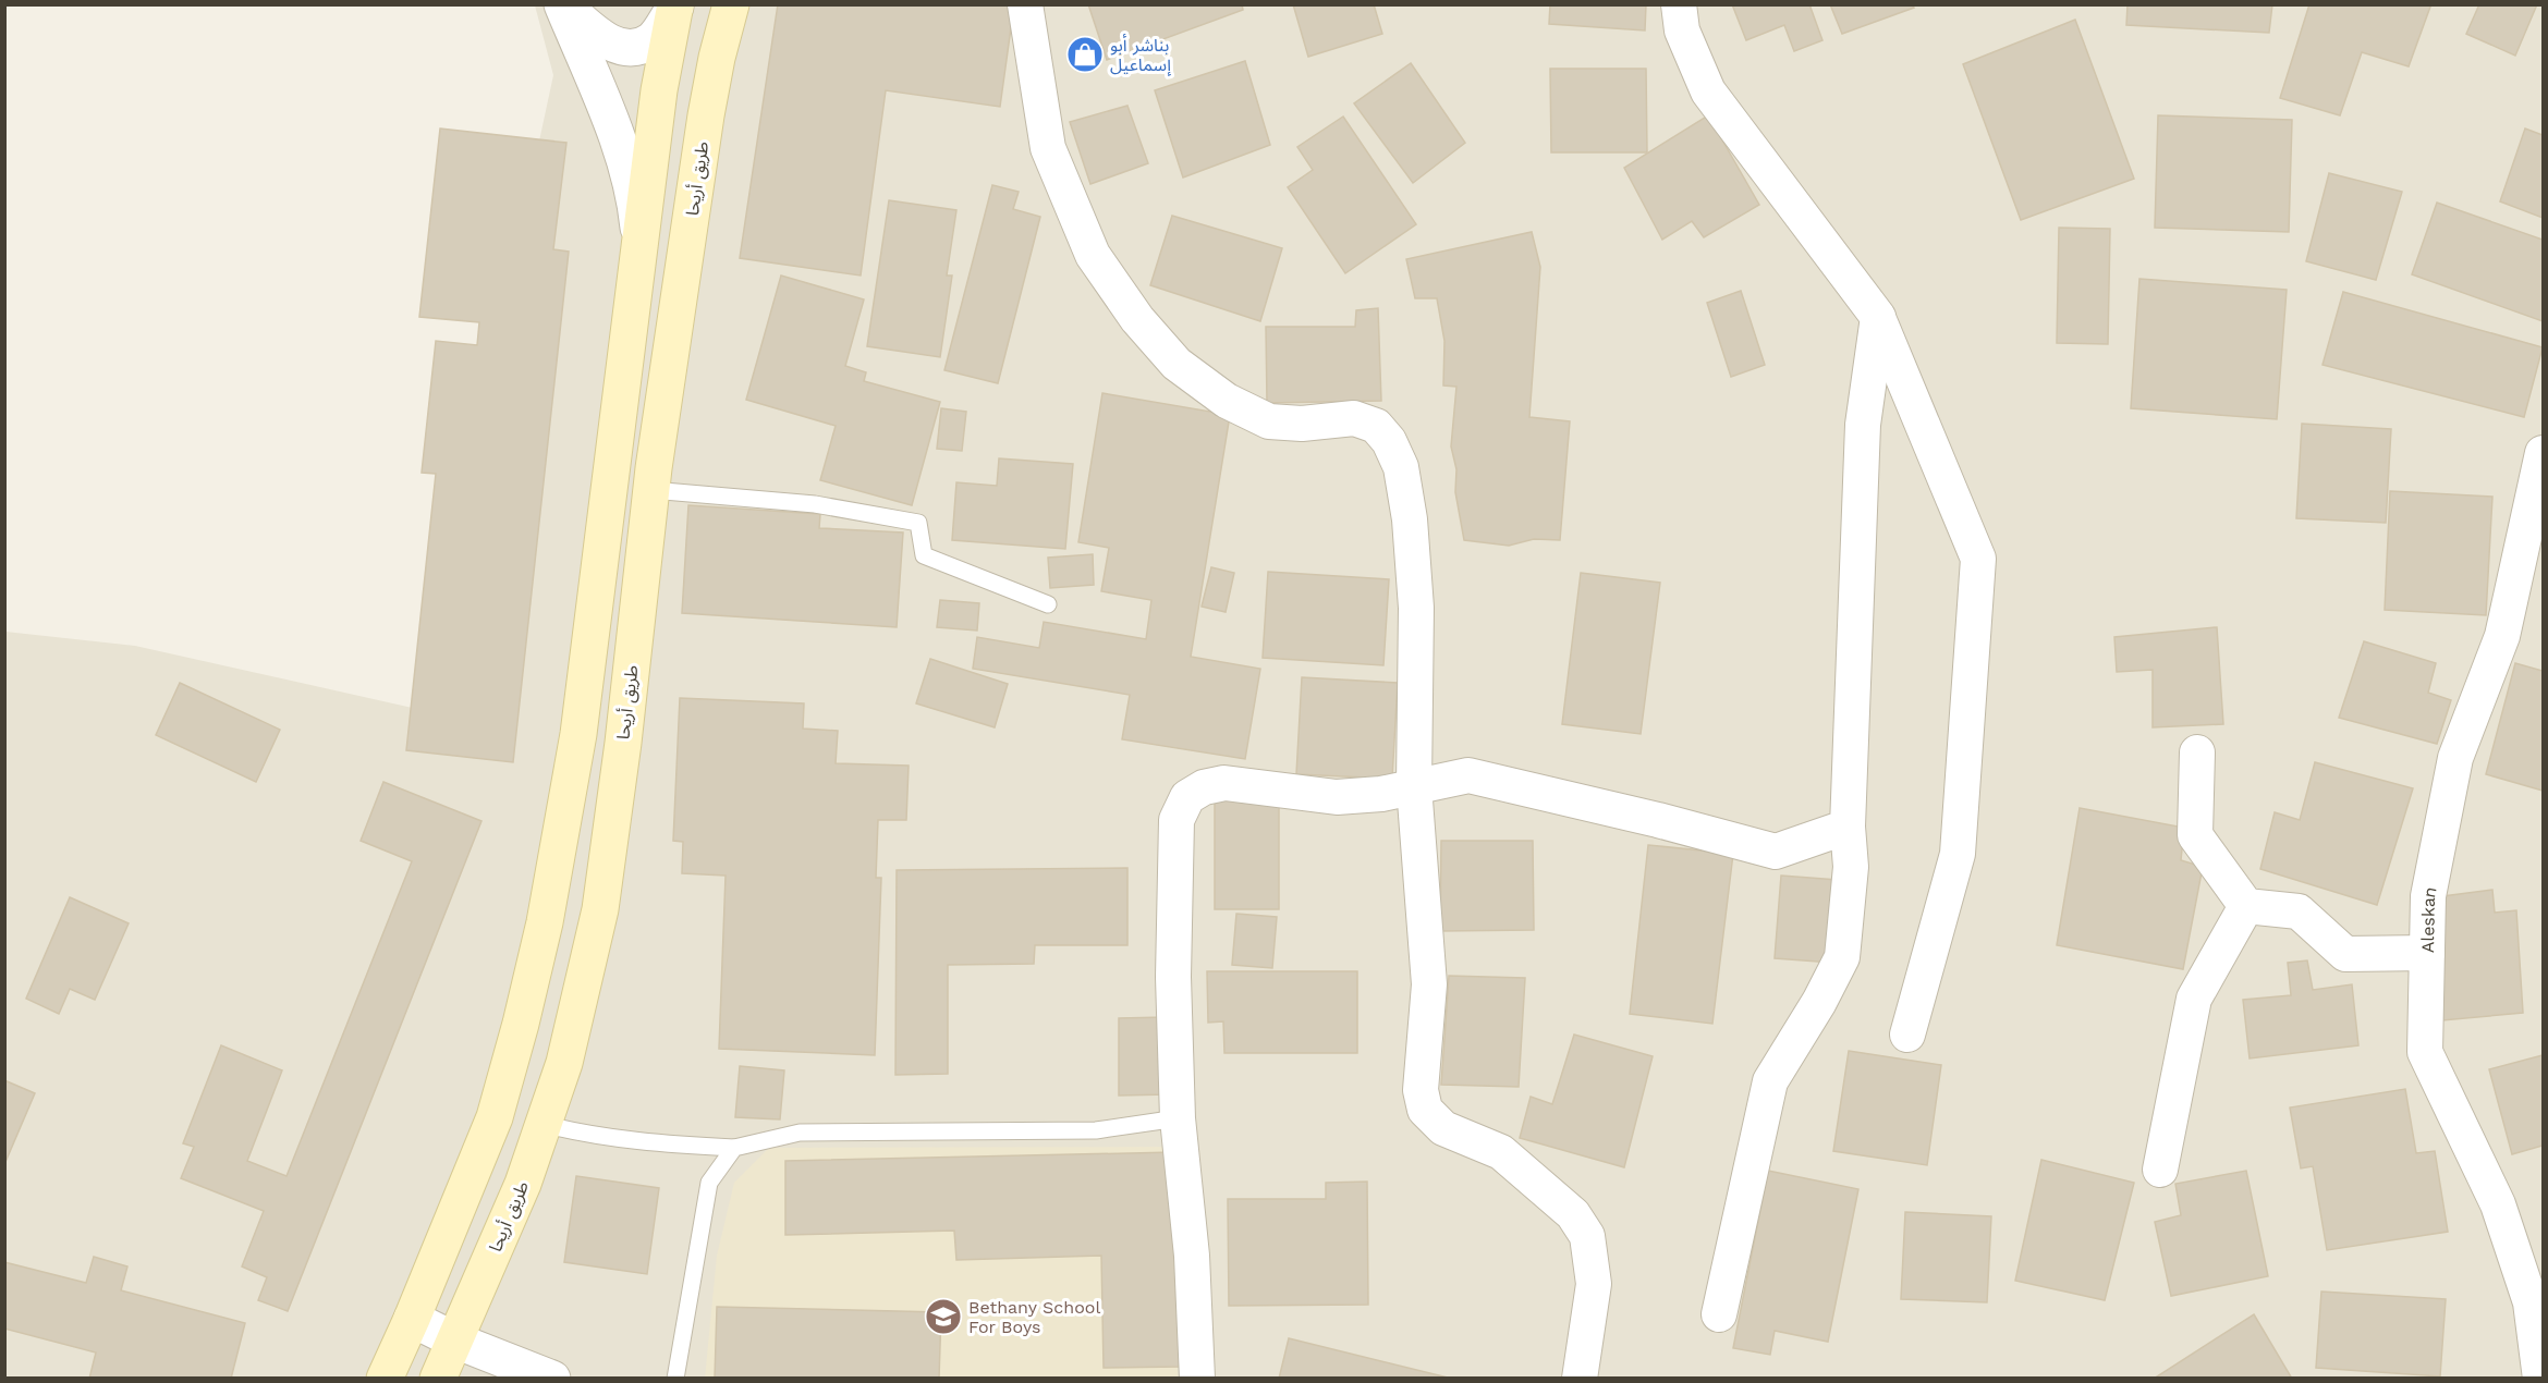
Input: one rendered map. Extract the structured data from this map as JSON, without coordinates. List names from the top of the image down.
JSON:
{
  "streets": {
    "main road": ["طريق أريحا"],
    "street": ["Aleskan"]
  },
  "places": {
    "shop": ["بناشر أبو إسماعيل"],
    "school or university": ["Bethany School For Boys"]
  }
}
